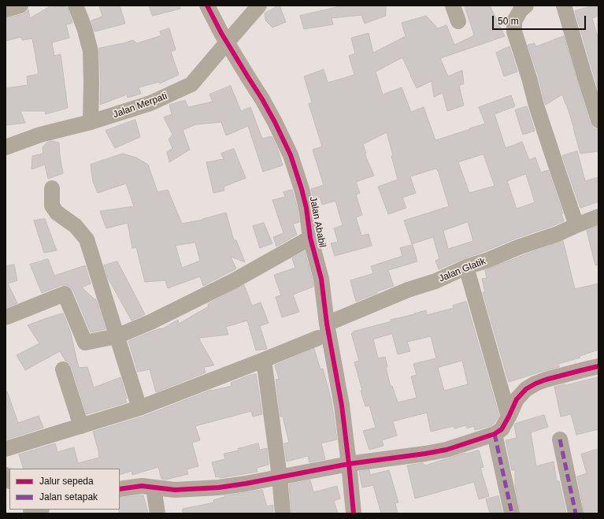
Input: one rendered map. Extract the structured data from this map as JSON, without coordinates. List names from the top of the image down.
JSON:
{
  "streets": {
    "street": ["Jalan Merpati", "Jalan Ababil", "Jalan Glatik"]
  },
  "crossings": [
    ["Jalan Merpati", "Jalan Ababil"],
    ["Jalan Ababil", "Jalan Glatik"]
  ],
  "legend": ["Jalur sepeda", "Jalan setapak"],
  "scale_bar": "50 m"
}
